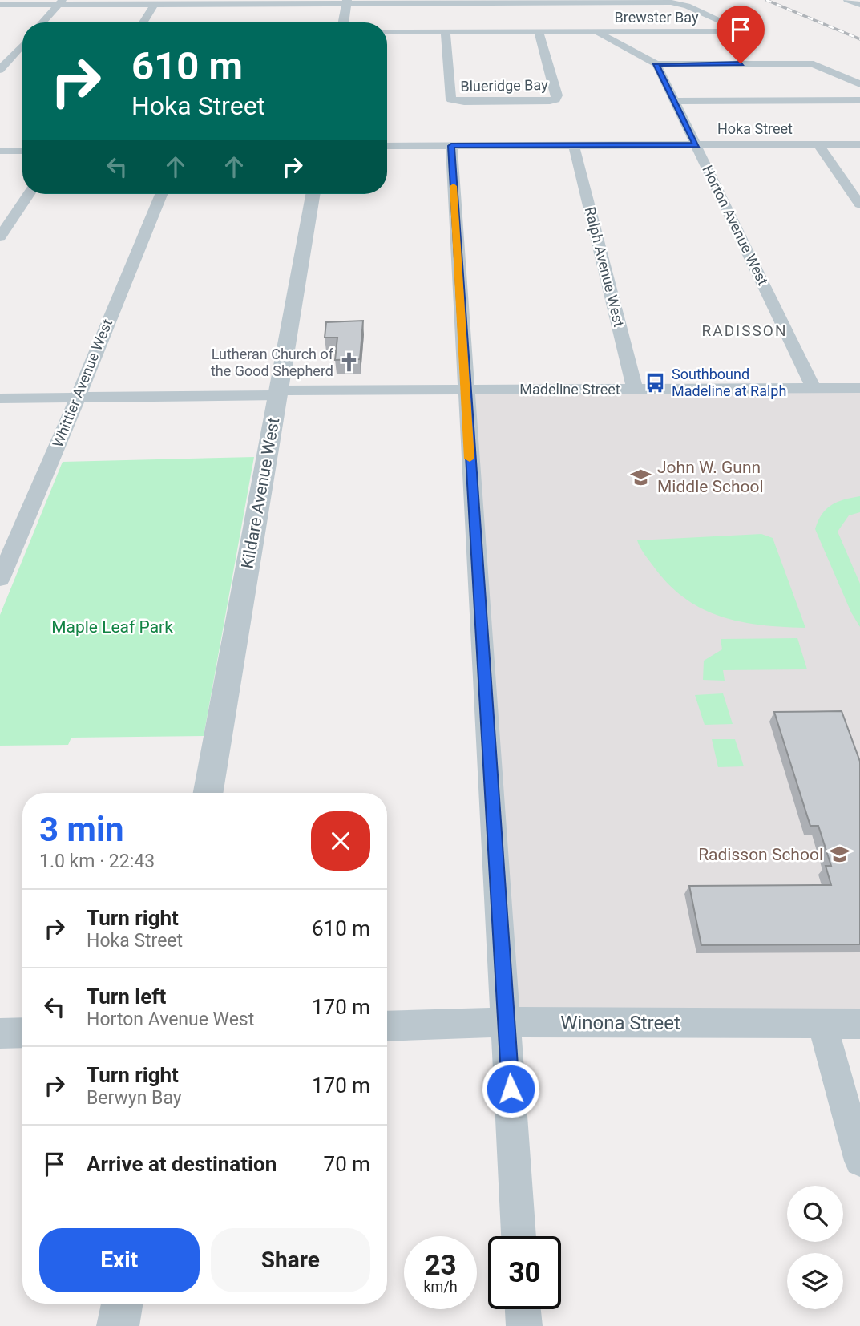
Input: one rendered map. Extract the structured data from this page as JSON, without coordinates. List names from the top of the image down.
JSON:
{
  "streets": {
    "street": [
      "Brewster Bay",
      "Blueridge Bay",
      "Hoka Street",
      "Horton Avenue West",
      "Ralph Avenue West",
      "Whittier Avenue West",
      "Madeline Street",
      "Kildare Avenue West",
      "Winona Street"
    ]
  },
  "crossings": [
    ["Brewster Bay", "Blueridge Bay"],
    ["Hoka Street", "Horton Avenue West"],
    ["Hoka Street", "Ralph Avenue West"],
    ["Horton Avenue West", "Madeline Street"],
    ["Ralph Avenue West", "Madeline Street"],
    ["Whittier Avenue West", "Madeline Street"],
    ["Madeline Street", "Kildare Avenue West"]
  ],
  "districts": ["RADISSON"],
  "parks": ["Maple Leaf Park"],
  "places": {
    "church": ["Lutheran Church of the Good Shepherd"],
    "bus stop": ["Southbound Madeline at Ralph"],
    "school or university": ["John W. Gunn Middle School", "Radisson School"]
  },
  "page": {
    "turn": ["610 m", "Hoka Street"],
    "heading": ["3 min", "1.0 km · 22:43"],
    "list": [
      {
        "name": "Turn right",
        "note": "Hoka Street",
        "value": "610 m"
      },
      {
        "name": "Turn left",
        "note": "Horton Avenue West",
        "value": "170 m"
      },
      {
        "name": "Turn right",
        "note": "Berwyn Bay",
        "value": "170 m"
      },
      {
        "name": "Arrive at destination",
        "value": "70 m"
      }
    ],
    "buttons": ["Exit", "Share"],
    "speed": "23 km/h",
    "limit": "30"
  }
}
